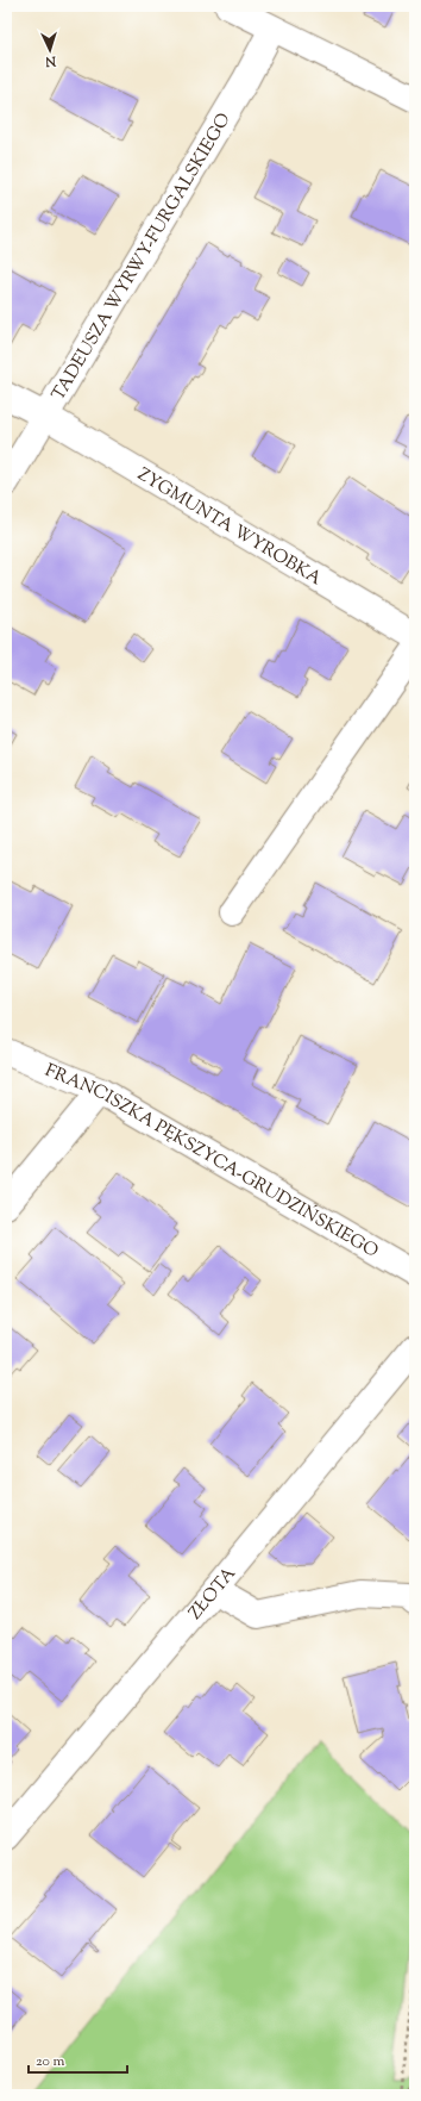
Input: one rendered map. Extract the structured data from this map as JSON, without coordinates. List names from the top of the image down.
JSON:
{
  "streets": {
    "street": [
      "TADEUSZA WYRWY-FURGALSKIEGO",
      "ZYGMUNTA WYROBKA",
      "FRANCISZKA PĘKSZYCA-GRUDZIŃSKIEGO",
      "ZŁOTA"
    ]
  },
  "crossings": [
    ["TADEUSZA WYRWY-FURGALSKIEGO", "ZYGMUNTA WYROBKA"]
  ],
  "scale_bar": "20 m",
  "north": "bottom"
}
